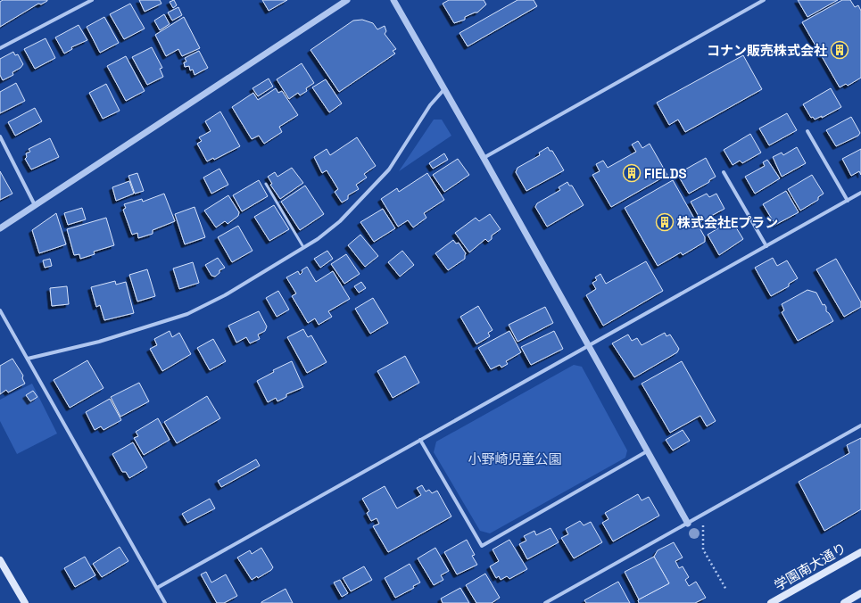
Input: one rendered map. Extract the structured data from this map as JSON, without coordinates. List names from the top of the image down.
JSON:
{
  "streets": {
    "main road": ["学園南大通り"]
  },
  "parks": ["小野崎児童公園"],
  "places": {
    "building": ["コナン販売株式会社", "FIELDS", "株式会社Eプラン"]
  }
}
